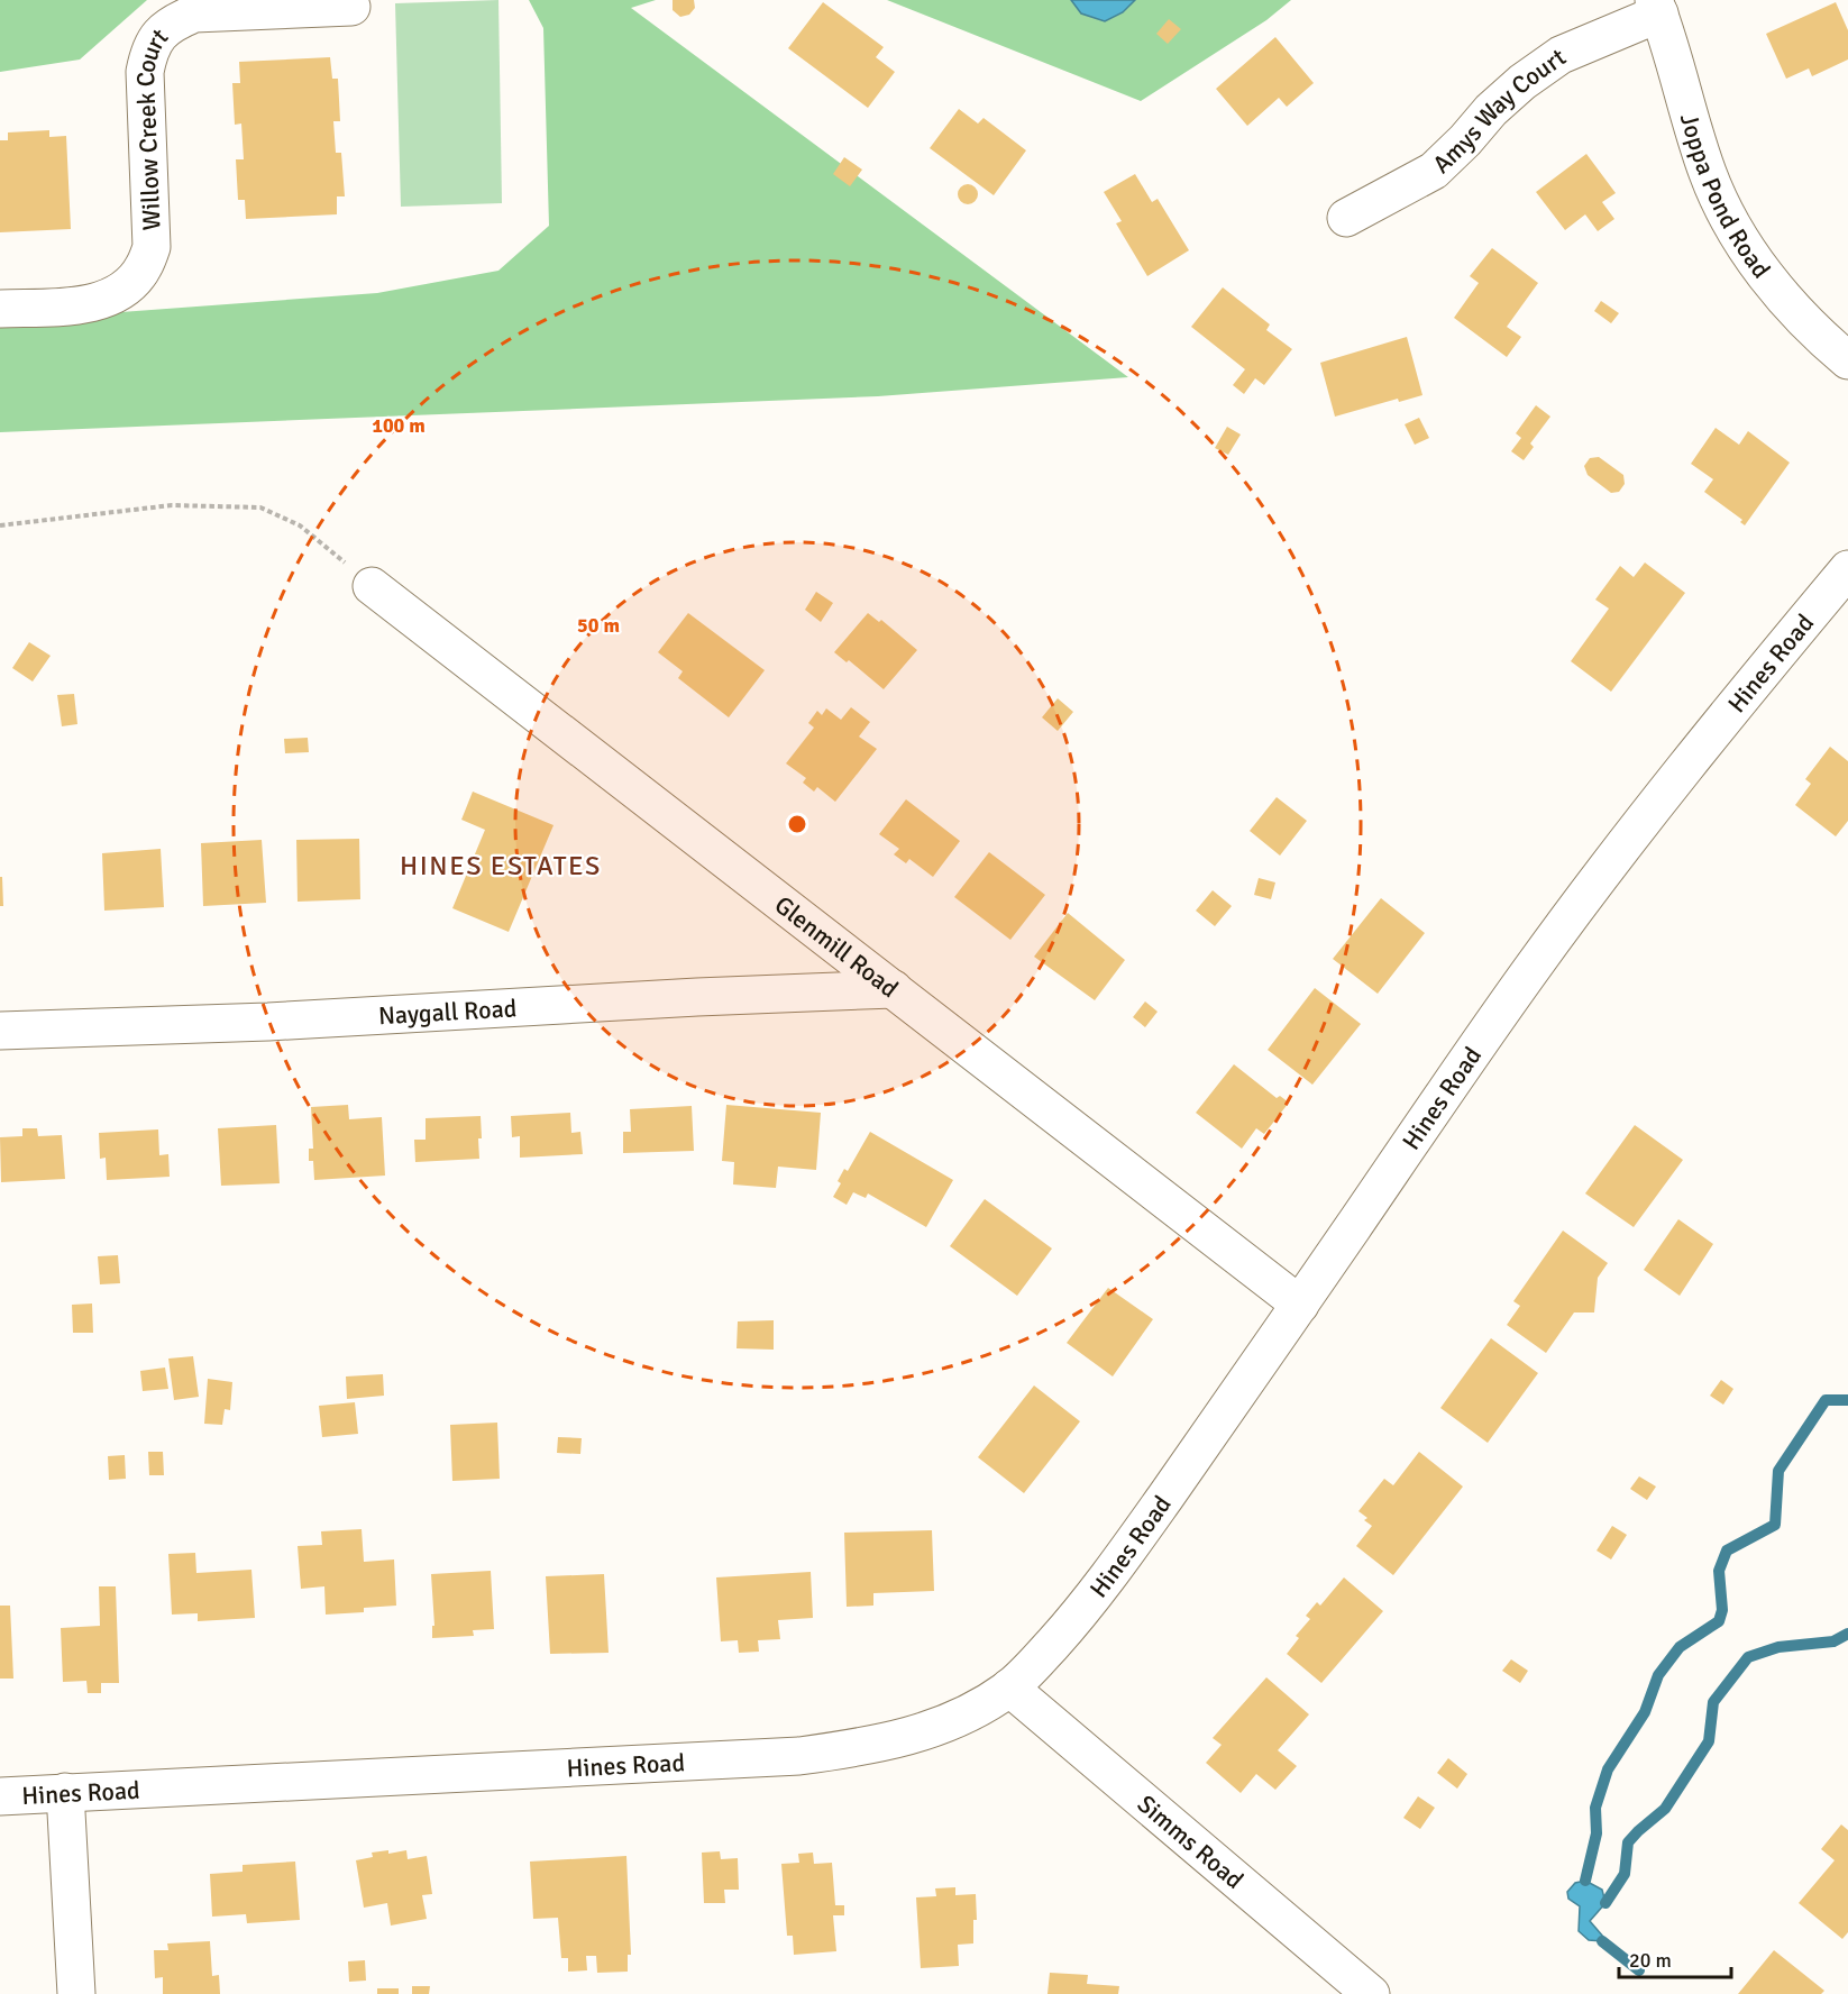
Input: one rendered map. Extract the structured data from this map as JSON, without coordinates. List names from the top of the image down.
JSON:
{
  "streets": {
    "street": [
      "Amys Way Court",
      "Willow Creek Court",
      "Joppa Pond Road",
      "Hines Road",
      "Glenmill Road",
      "Naygall Road",
      "Simms Road"
    ]
  },
  "crossings": [
    ["Amys Way Court", "Joppa Pond Road"],
    ["Hines Road", "Glenmill Road"],
    ["Hines Road", "Simms Road"],
    ["Glenmill Road", "Naygall Road"]
  ],
  "districts": ["HINES ESTATES"],
  "scale_bar": "20 m",
  "rings": ["100 m", "50 m"]
}
